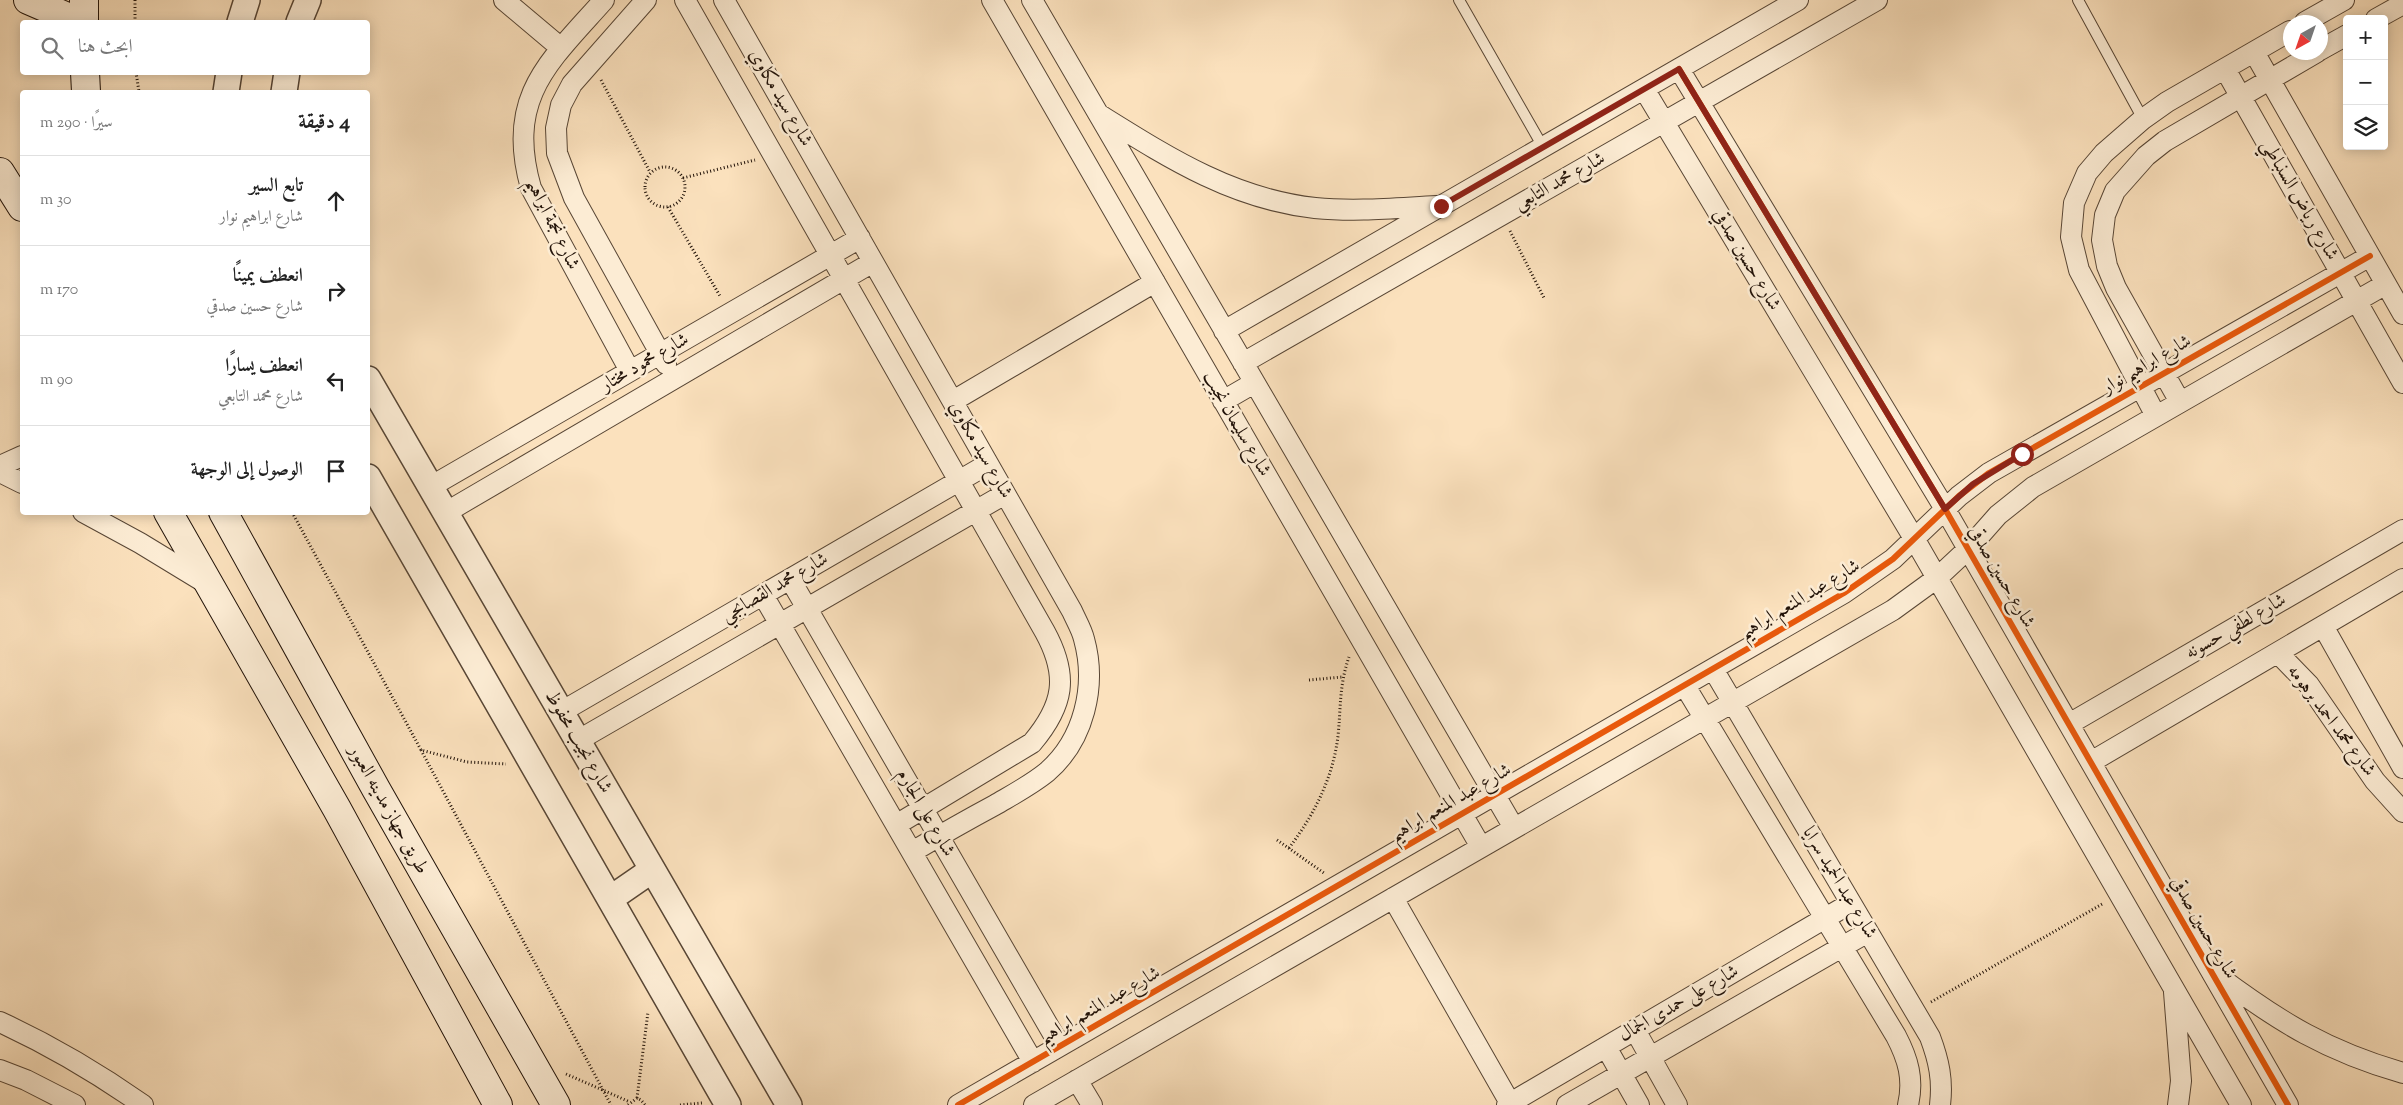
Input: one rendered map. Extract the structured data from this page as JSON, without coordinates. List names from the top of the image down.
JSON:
{
  "streets": {
    "main road": ["طريق جهاز مدينه العبور"],
    "street": [
      "شارع سيد مكاوي",
      "شارع محمد التابعي",
      "شارع رياض السنباطي",
      "شارع نجمة ابراهيم",
      "شارع حسين صدقي",
      "شارع محمود مختار",
      "شارع ابراهيم نوار",
      "شارع سليمان نجيب",
      "شارع محمد القصابجي",
      "شارع عبد المنعم ابراهيم",
      "شارع لطفي حسونه",
      "شارع محمد احمد برهومه",
      "شارع نجيب محفوظ",
      "شارع على الجارم",
      "شارع عبد الحميد سرايا",
      "شارع على حمدى الجمال"
    ]
  },
  "crossings": [
    ["شارع سيد مكاوي", "شارع محمود مختار"],
    ["شارع سيد مكاوي", "شارع محمد القصابجي"],
    ["شارع سيد مكاوي", "شارع على الجارم"],
    ["شارع محمد التابعي", "شارع حسين صدقي"],
    ["شارع محمد التابعي", "شارع سليمان نجيب"],
    ["شارع رياض السنباطي", "شارع ابراهيم نوار"],
    ["شارع نجمة ابراهيم", "شارع محمود مختار"],
    ["شارع حسين صدقي", "شارع ابراهيم نوار"],
    ["شارع حسين صدقي", "شارع عبد المنعم ابراهيم"],
    ["شارع حسين صدقي", "شارع لطفي حسونه"],
    ["شارع محمود مختار", "شارع نجيب محفوظ"],
    ["شارع ابراهيم نوار", "شارع عبد المنعم ابراهيم"],
    ["شارع سليمان نجيب", "شارع عبد المنعم ابراهيم"],
    ["شارع محمد القصابجي", "شارع نجيب محفوظ"],
    ["شارع محمد القصابجي", "شارع على الجارم"],
    ["شارع عبد المنعم ابراهيم", "شارع على الجارم"],
    ["شارع عبد المنعم ابراهيم", "شارع عبد الحميد سرايا"],
    ["شارع عبد الحميد سرايا", "شارع على حمدى الجمال"]
  ],
  "north": "bottom left",
  "page": {
    "map_buttons": ["+", "−"],
    "search": "ابحث هنا",
    "heading": ["4 دقيقة", "سيرًا · 290 m"],
    "list": [
      ["تابع السير", "شارع ابراهيم نوار", "30 m"],
      ["انعطف يمينًا", "شارع حسين صدقي", "170 m"],
      ["انعطف يسارًا", "شارع محمد التابعي", "90 m"],
      "الوصول إلى الوجهة"
    ]
  }
}
